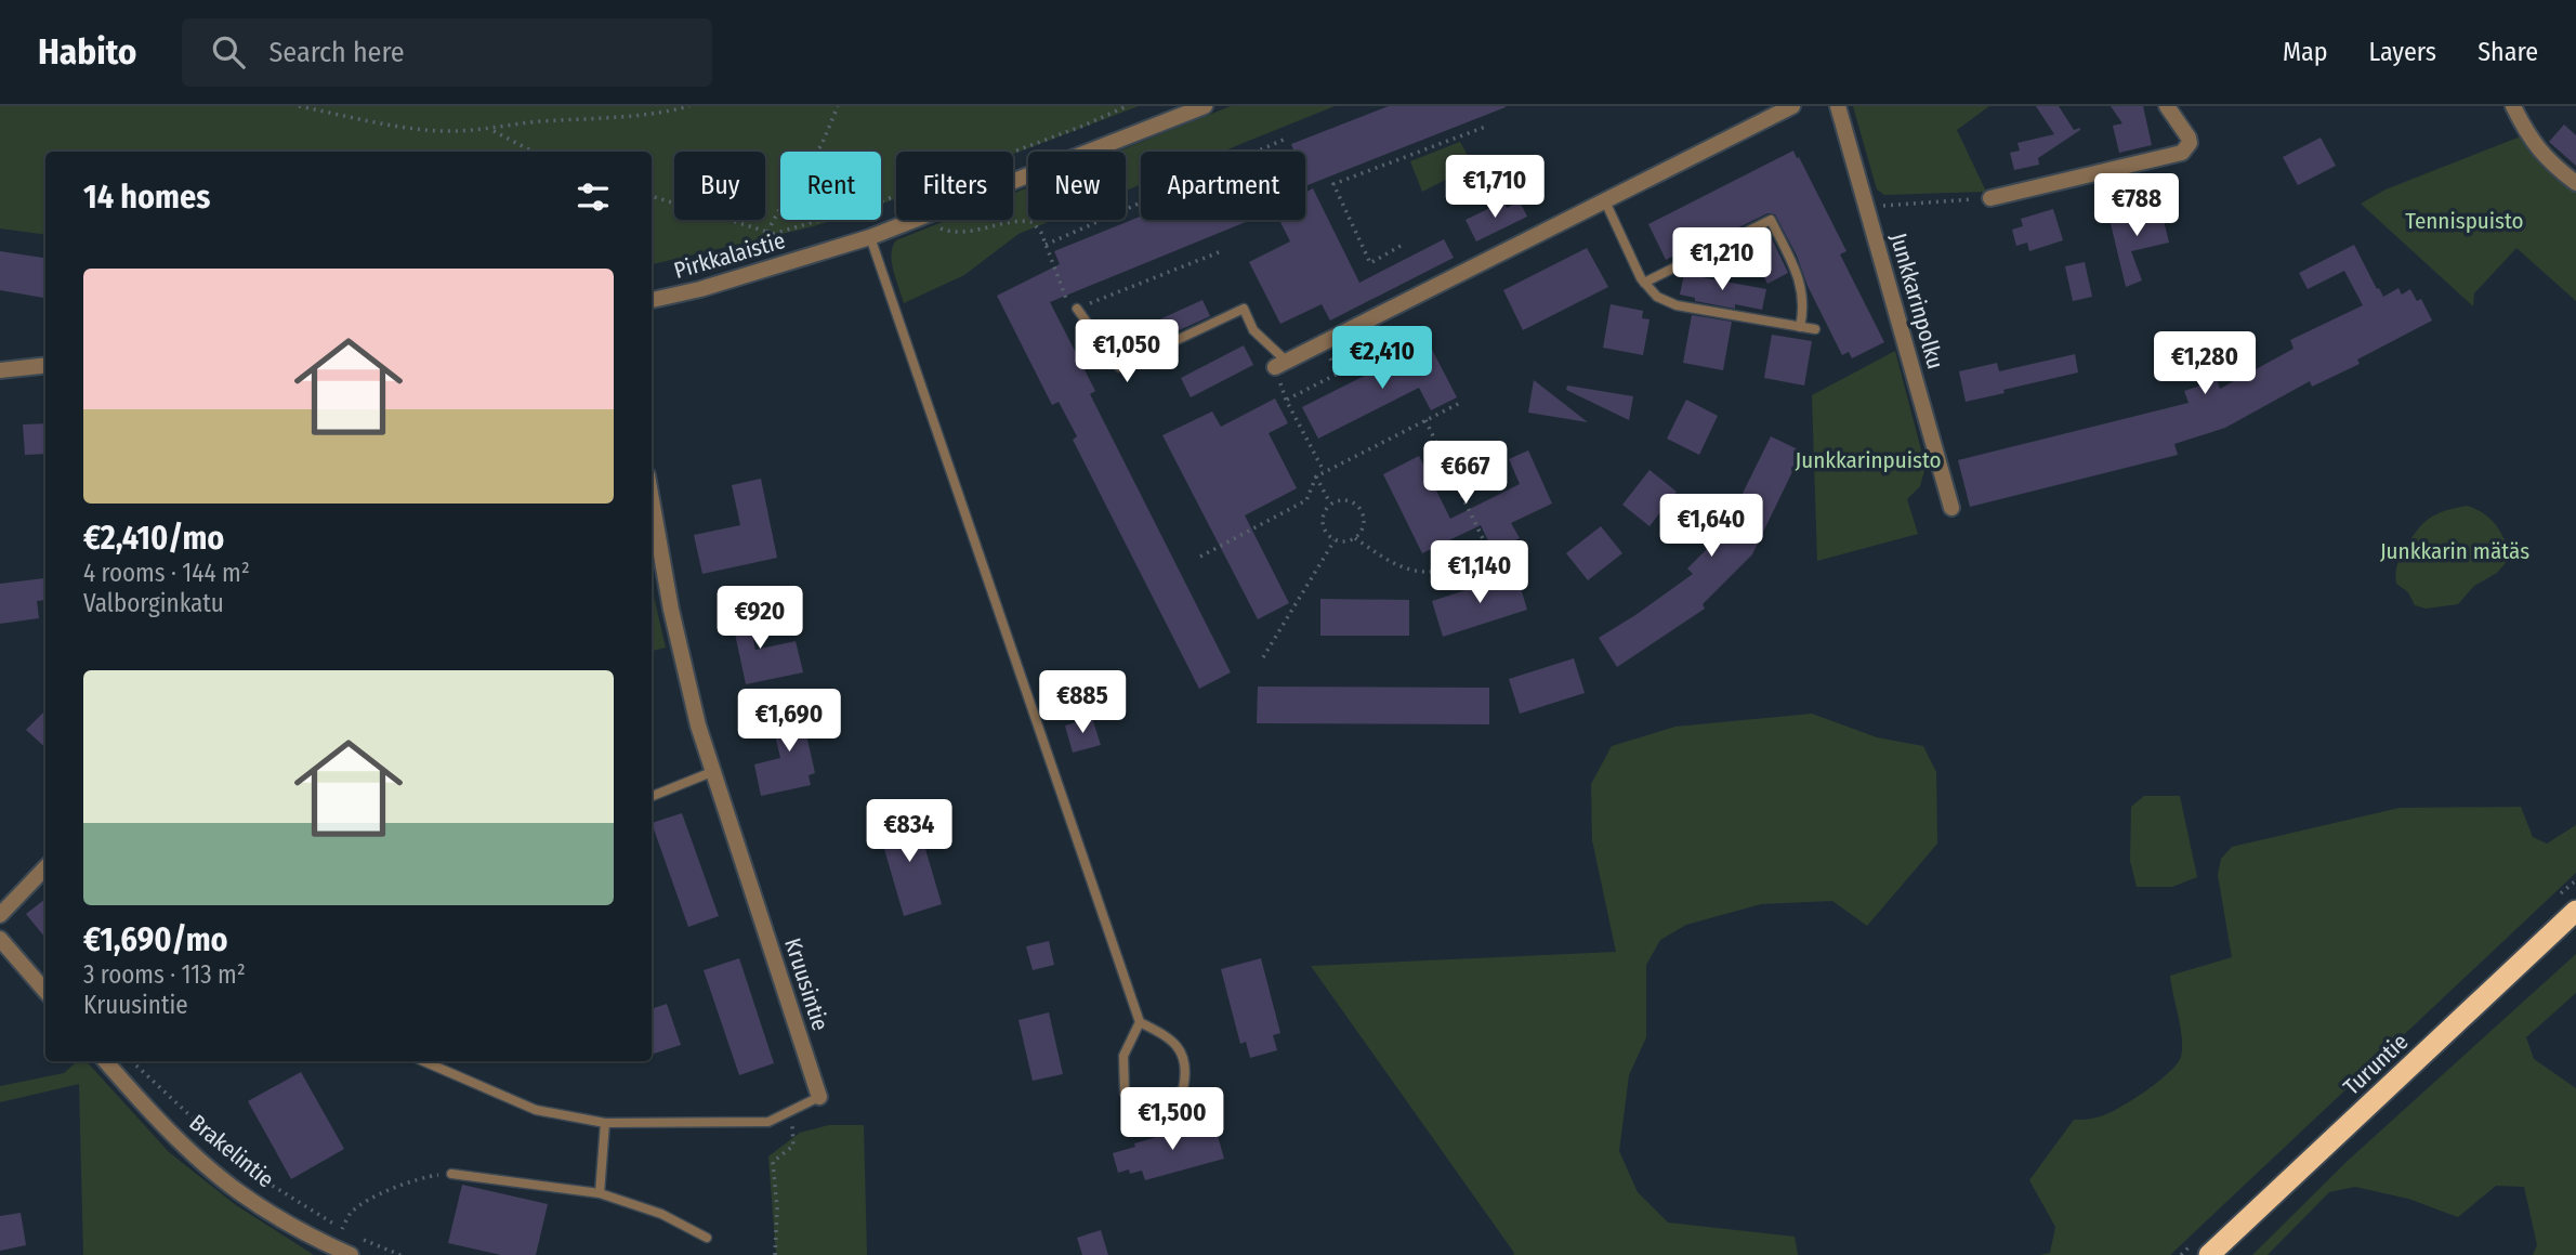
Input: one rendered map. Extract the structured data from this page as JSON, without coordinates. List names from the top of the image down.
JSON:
{
  "streets": {
    "highway": ["Turuntie"],
    "street": [
      "Pirkkalaistie",
      "Junkkarinpolku",
      "Kruusintie",
      "Brakelintie"
    ]
  },
  "parks": ["Tennispuisto", "Junkkarinpuisto", "Junkkarin mätäs"],
  "page": {
    "header": "Habito",
    "search": "Search here",
    "nav": ["Map", "Layers", "Share"],
    "chip": [
      "Buy",
      "Rent",
      "Filters",
      "New",
      "Apartment"
    ],
    "heading": "14 homes",
    "price": [
      "€1,710",
      "€788",
      "€1,210",
      "€1,050",
      "€2,410",
      "€1,280",
      "€667",
      "€1,640",
      "€1,140",
      "€920",
      "€885",
      "€1,690",
      "€834",
      "€1,500"
    ],
    "list": [
      {
        "name": "€2,410/mo",
        "note": "4 rooms · 144 m² · Valborginkatu"
      },
      {
        "name": "€1,690/mo",
        "note": "3 rooms · 113 m² · Kruusintie"
      }
    ]
  }
}
